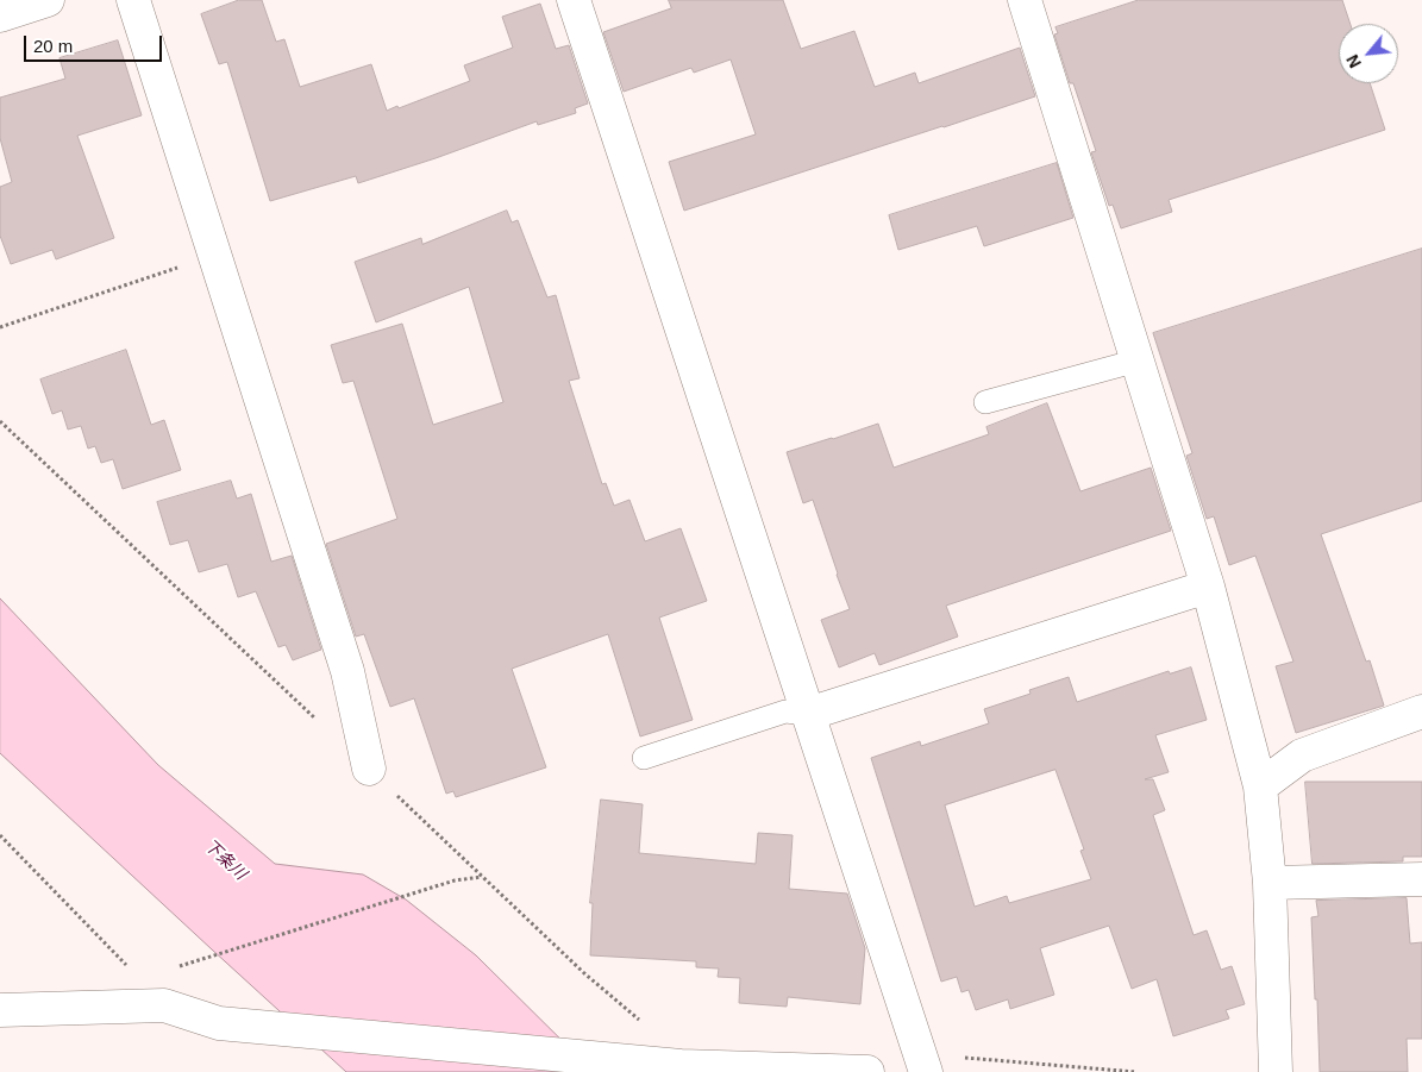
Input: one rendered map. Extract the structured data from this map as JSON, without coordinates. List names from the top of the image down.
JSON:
{
  "water": ["下条川"],
  "scale_bar": "20 m",
  "north": "bottom left"
}
